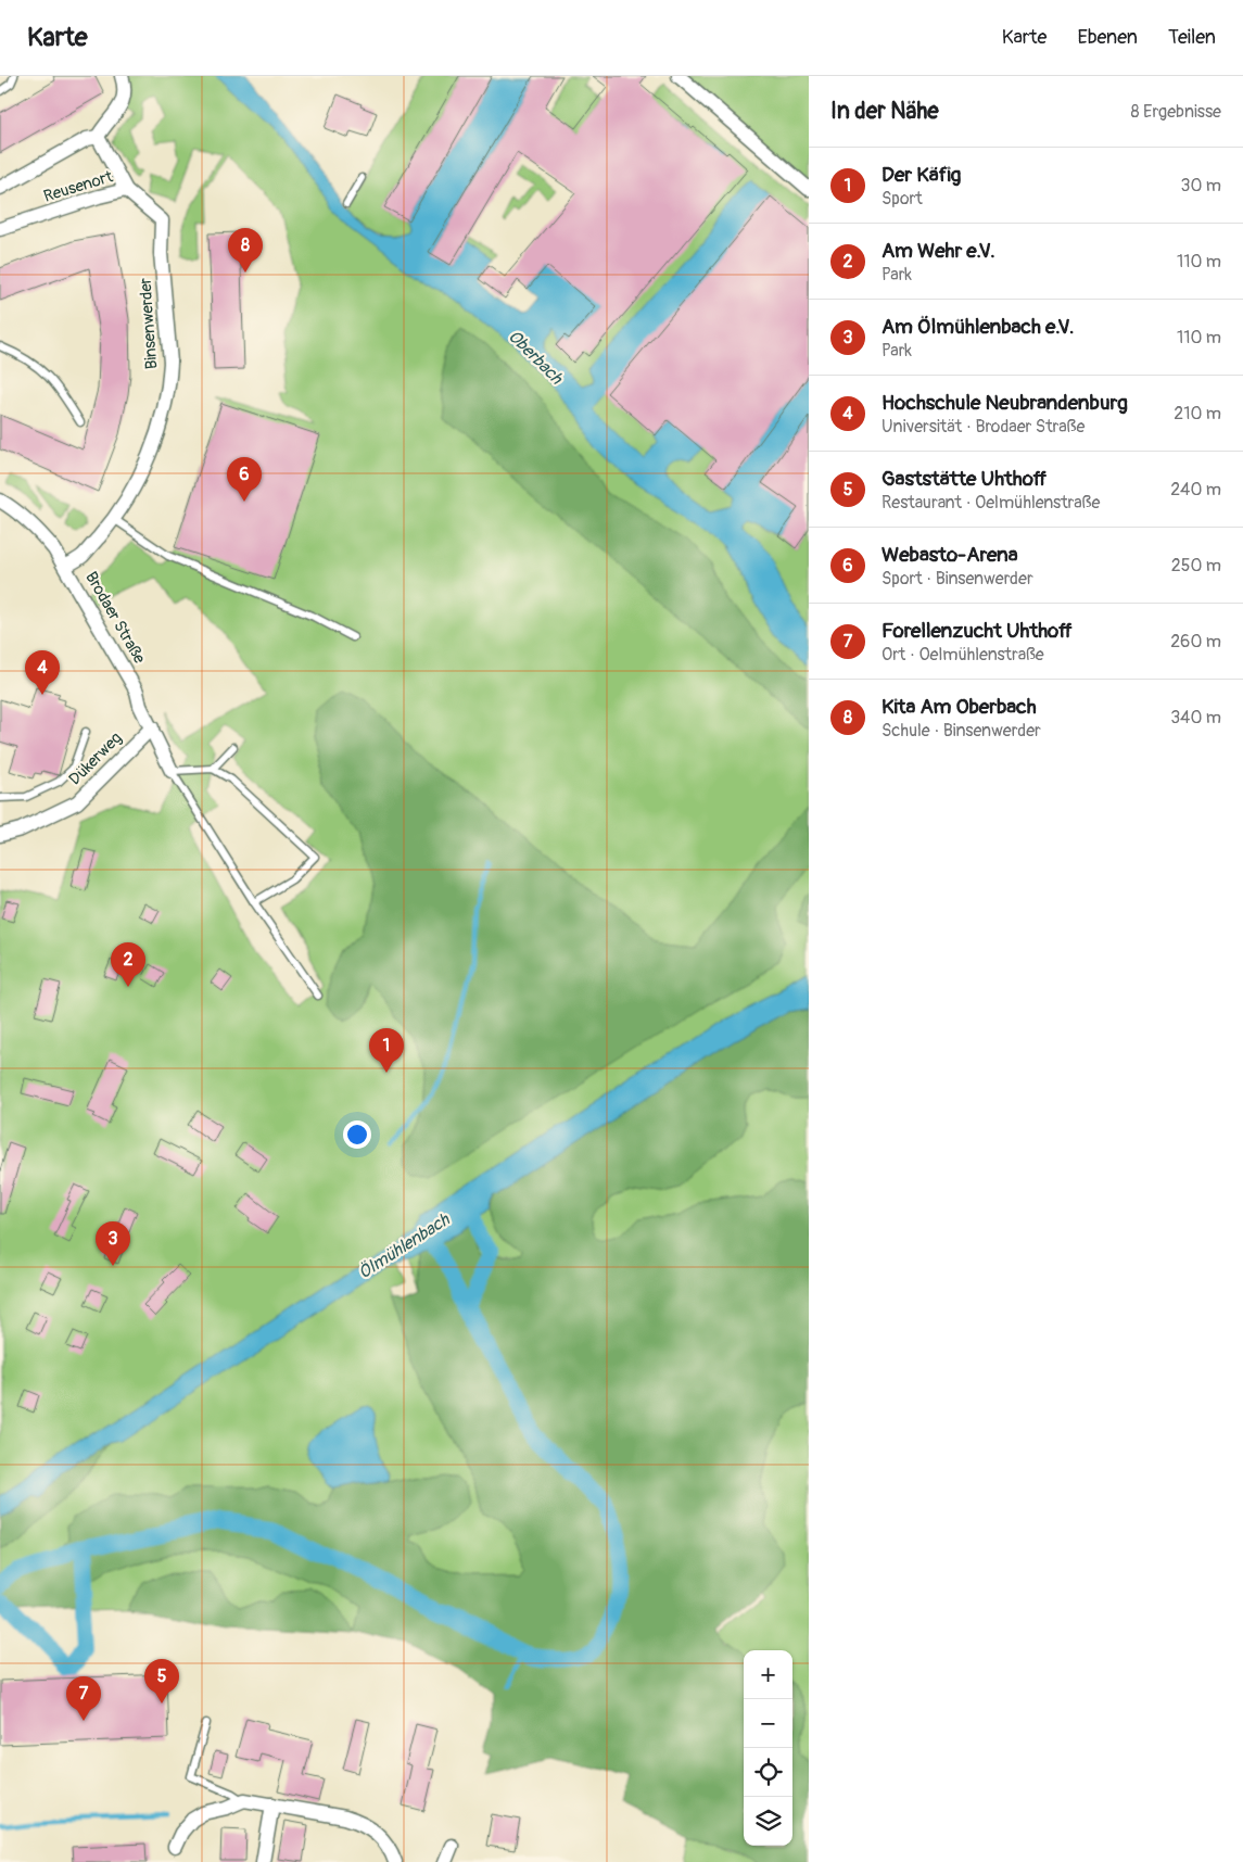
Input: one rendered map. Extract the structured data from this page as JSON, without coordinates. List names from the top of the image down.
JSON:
{
  "streets": {
    "street": [
      "Reusenort",
      "Binsenwerder",
      "Brodaer Straße",
      "Dükerweg"
    ]
  },
  "crossings": [
    ["Reusenort", "Binsenwerder"],
    ["Binsenwerder", "Brodaer Straße"],
    ["Brodaer Straße", "Dükerweg"]
  ],
  "water": ["Oberbach", "Ölmühlenbach"],
  "page": {
    "header": "Karte",
    "nav": ["Karte", "Ebenen", "Teilen"],
    "heading": ["In der Nähe", "8 Ergebnisse"],
    "list": [
      {
        "mark": "1",
        "name": "Der Käfig",
        "note": "Sport",
        "value": "30 m"
      },
      {
        "mark": "2",
        "name": "Am Wehr e.V.",
        "note": "Park",
        "value": "110 m"
      },
      {
        "mark": "3",
        "name": "Am Ölmühlenbach e.V.",
        "note": "Park",
        "value": "110 m"
      },
      {
        "mark": "4",
        "name": "Hochschule Neubrandenburg",
        "note": "Universität · Brodaer Straße",
        "value": "210 m"
      },
      {
        "mark": "5",
        "name": "Gaststätte Uhthoff",
        "note": "Restaurant · Oelmühlenstraße",
        "value": "240 m"
      },
      {
        "mark": "6",
        "name": "Webasto-Arena",
        "note": "Sport · Binsenwerder",
        "value": "250 m"
      },
      {
        "mark": "7",
        "name": "Forellenzucht Uhthoff",
        "note": "Ort · Oelmühlenstraße",
        "value": "260 m"
      },
      {
        "mark": "8",
        "name": "Kita Am Oberbach",
        "note": "Schule · Binsenwerder",
        "value": "340 m"
      }
    ],
    "pins": [
      "8",
      "6",
      "4",
      "2",
      "1",
      "3",
      "5",
      "7"
    ],
    "map_buttons": ["+", "−"]
  }
}
